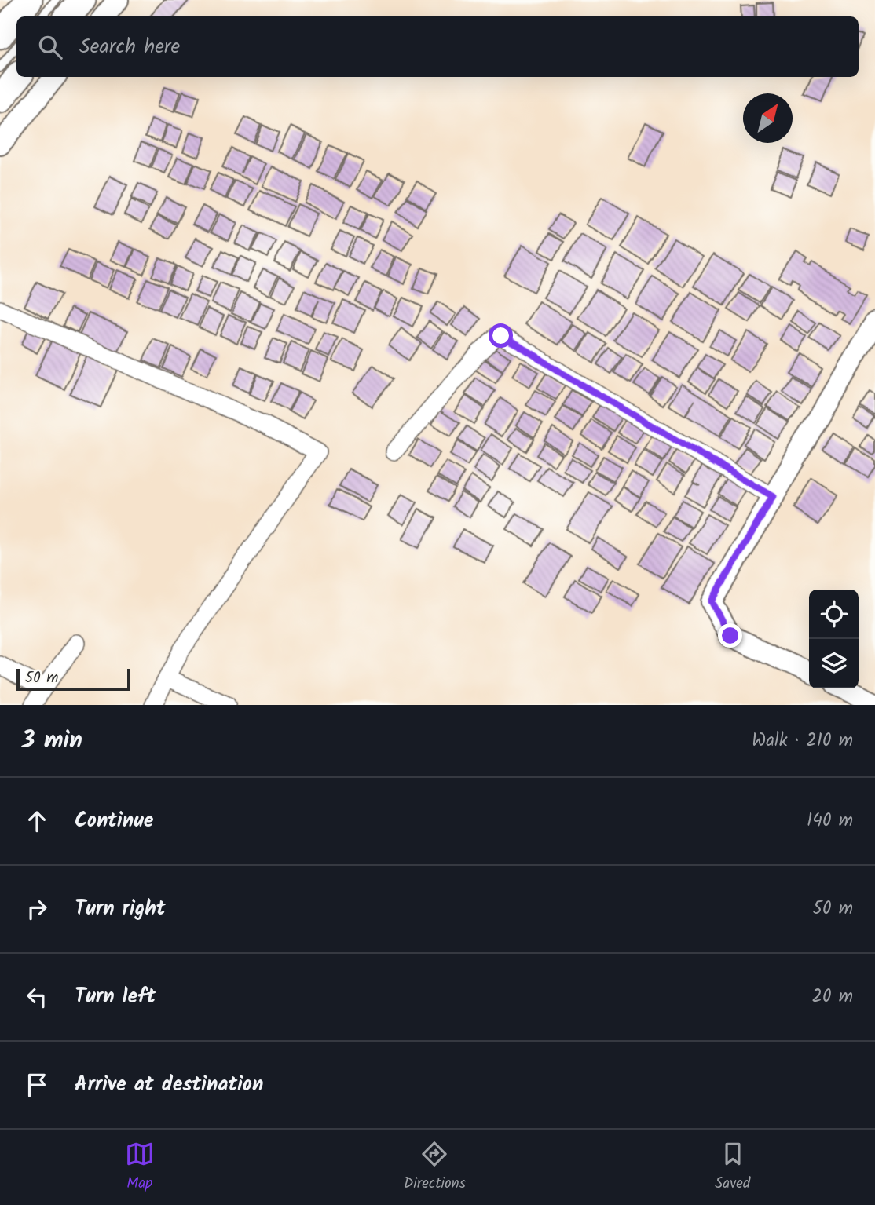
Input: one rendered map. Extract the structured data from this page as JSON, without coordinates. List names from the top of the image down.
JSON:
{
  "scale_bar": "50 m",
  "north": "top right",
  "page": {
    "search": "Search here",
    "scale": "50 m",
    "heading": ["3 min", "Walk · 210 m"],
    "list": [
      ["Continue", "140 m"],
      ["Turn right", "50 m"],
      ["Turn left", "20 m"],
      "Arrive at destination"
    ],
    "nav": ["Map", "Directions", "Saved"]
  }
}
